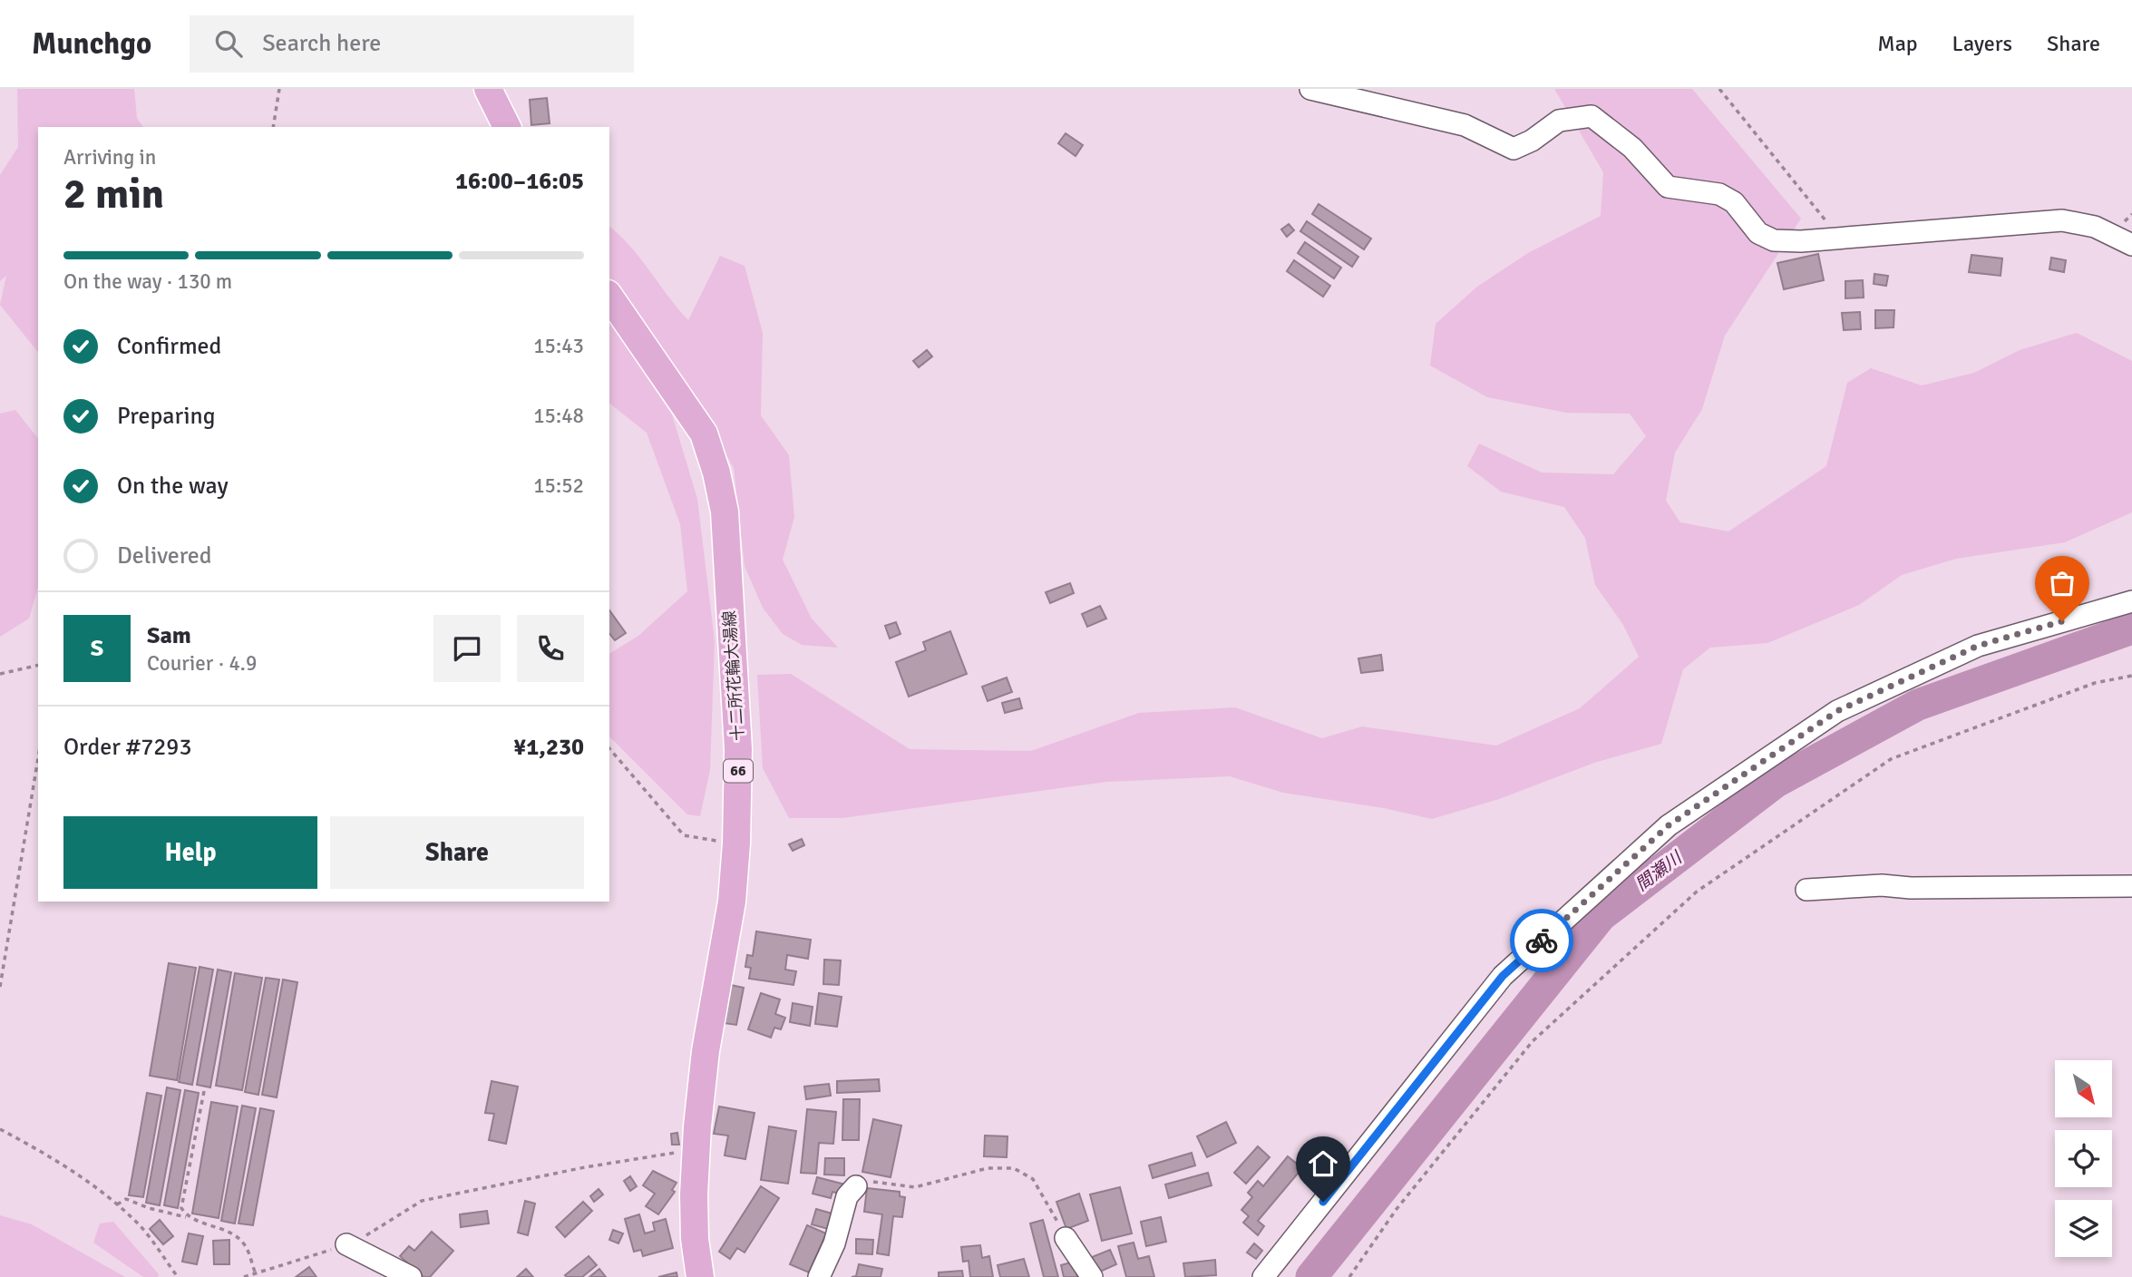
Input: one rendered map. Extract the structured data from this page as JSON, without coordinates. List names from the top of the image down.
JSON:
{
  "streets": {
    "main road": ["十二所花輪大湯線", "66"]
  },
  "water": ["間瀬川"],
  "north": "bottom right",
  "page": {
    "header": "Munchgo",
    "search": "Search here",
    "nav": ["Map", "Layers", "Share"],
    "heading": ["2 min", "Arriving in", "16:00–16:05"],
    "panel": [
      "Sam",
      "Courier · 4.9",
      "Order #7293",
      "¥1,230"
    ],
    "bar": "On the way · 130 m",
    "list": [
      ["Confirmed", "15:43"],
      ["Preparing", "15:48"],
      ["On the way", "15:52"],
      "Delivered"
    ],
    "round": "S",
    "buttons": ["Help", "Share"]
  }
}
